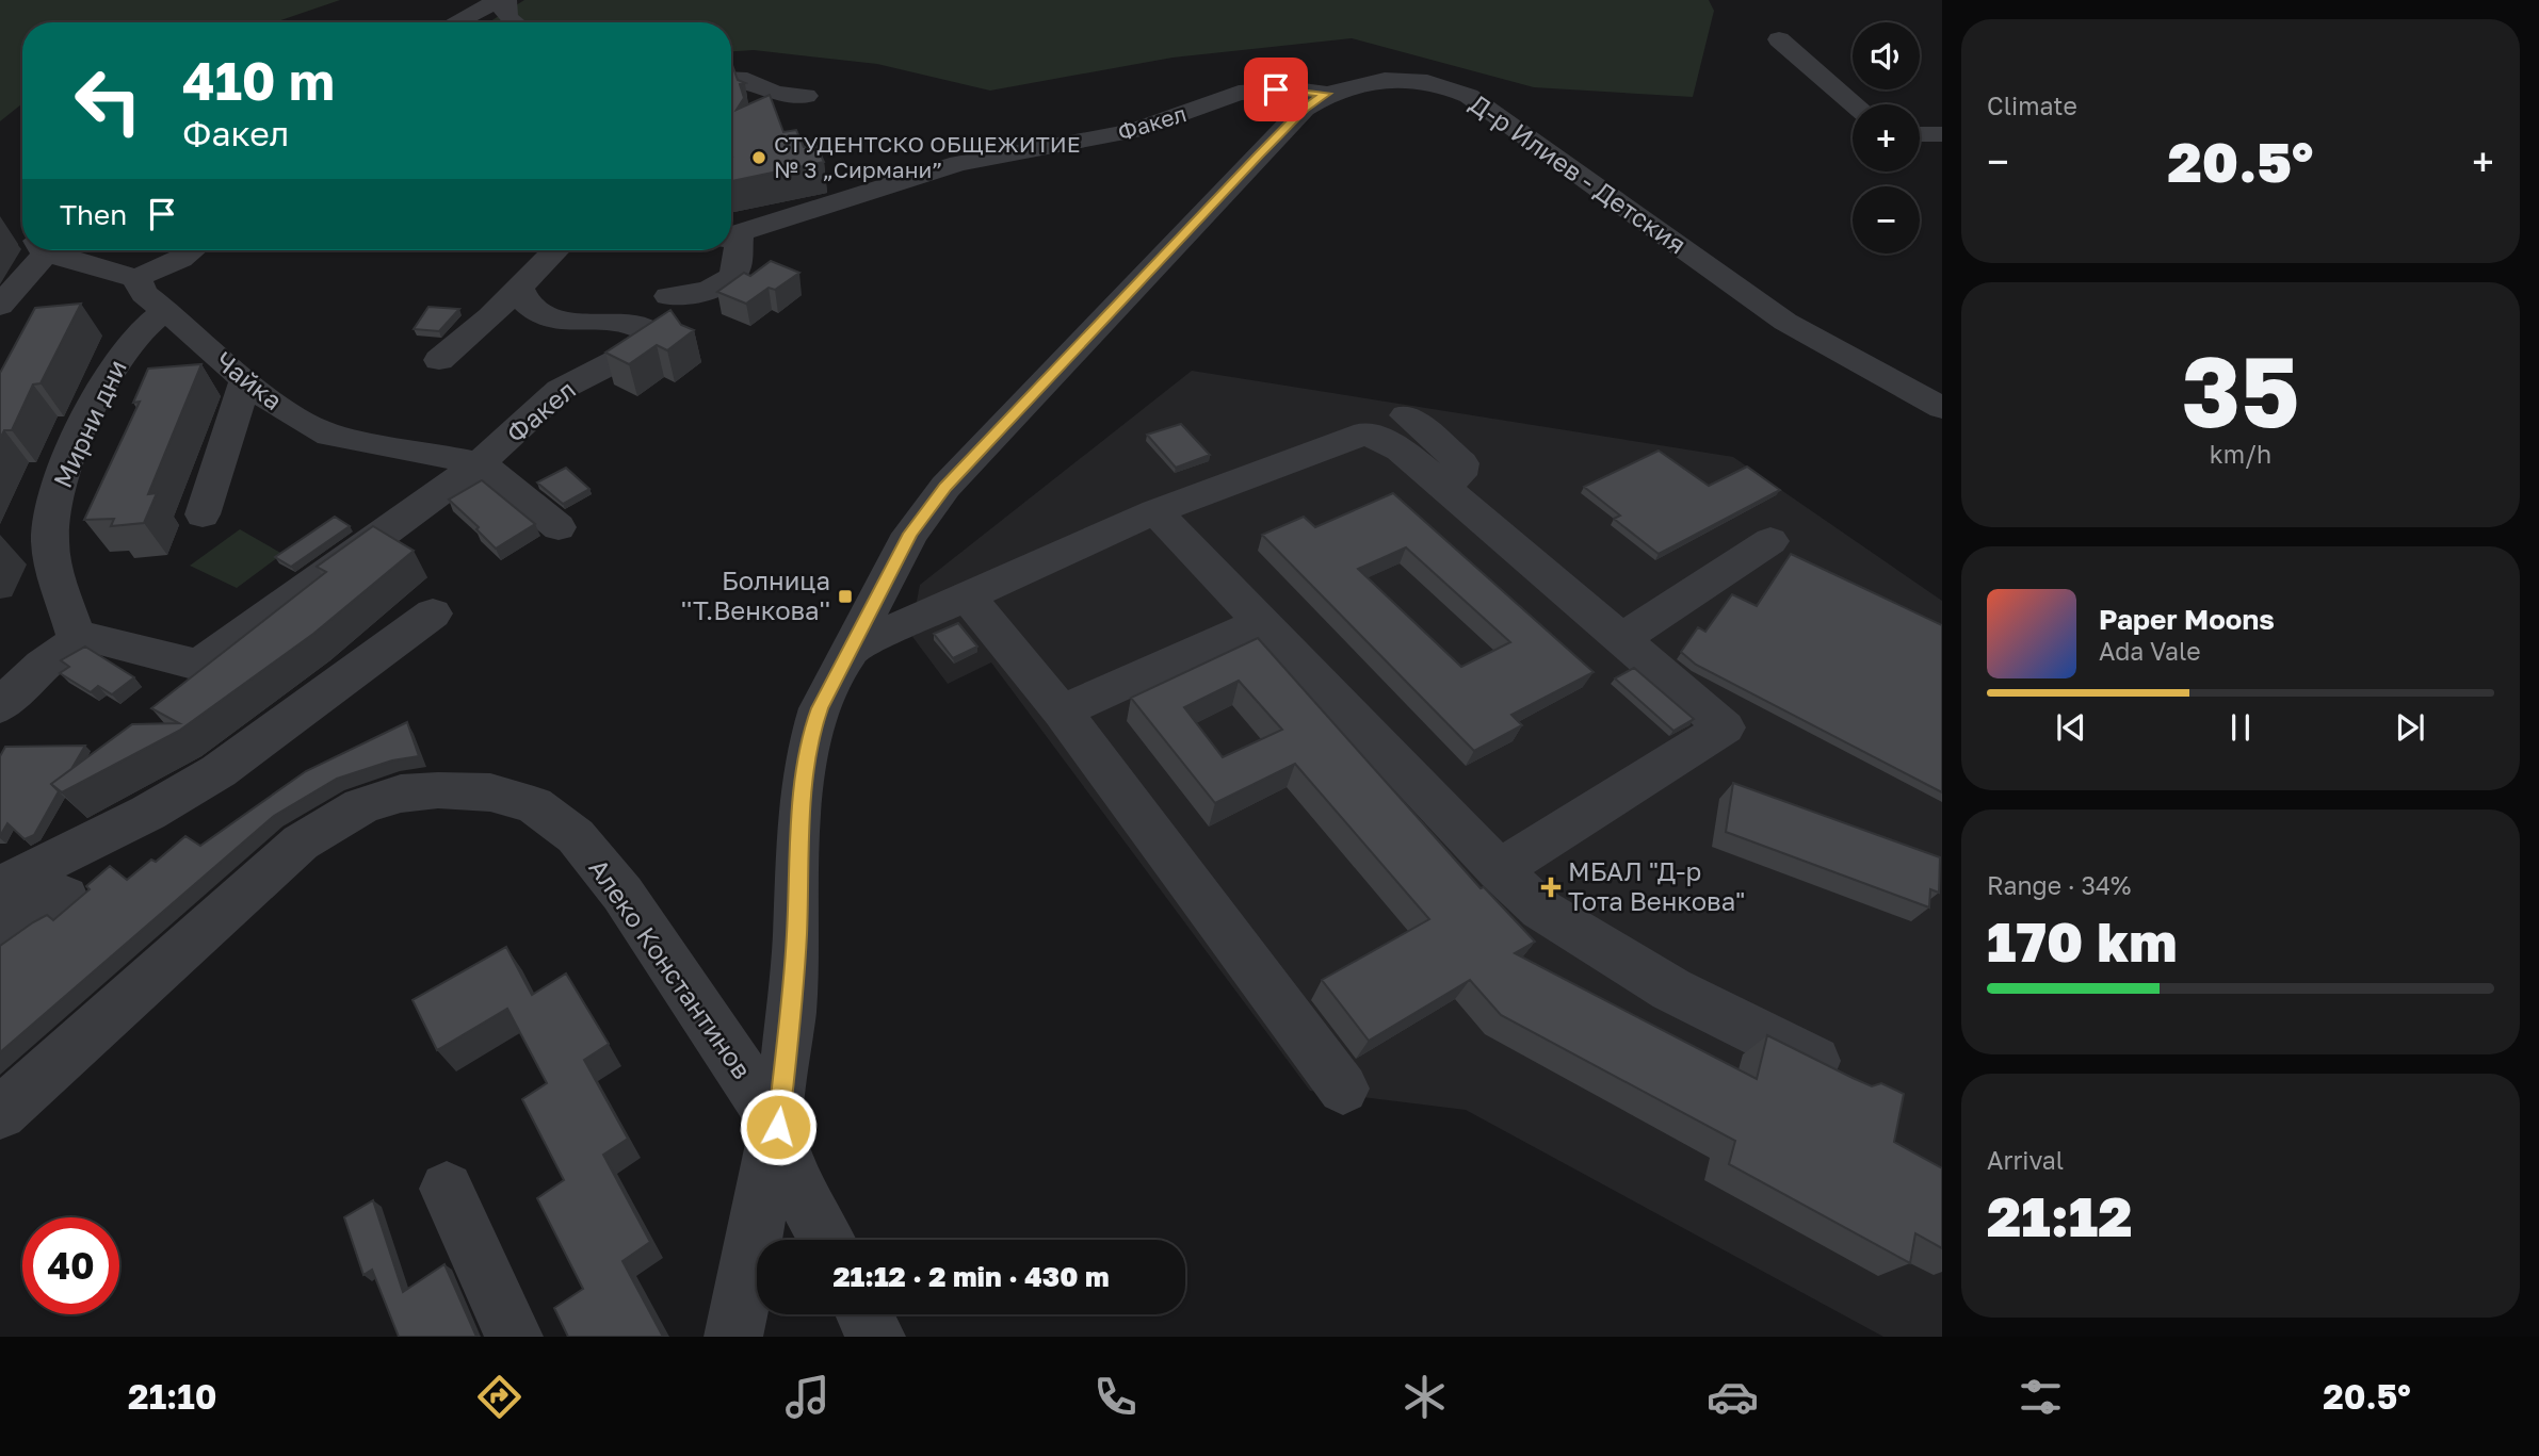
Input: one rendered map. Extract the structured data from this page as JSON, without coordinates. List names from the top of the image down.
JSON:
{
  "streets": {
    "street": [
      "Факел",
      "Д-р Илиев - Детския",
      "Чайка",
      "Мирни дни",
      "Алеко Константинов"
    ]
  },
  "crossings": [
    ["Факел", "Д-р Илиев - Детския"],
    ["Факел", "Чайка"],
    ["Факел", "Мирни дни"],
    ["Д-р Илиев - Детския", "Алеко Константинов"],
    ["Чайка", "Мирни дни"]
  ],
  "places": {
    "other": ["СТУДЕНТСКО ОБЩЕЖИТИЕ № 3 „Сирмани”"],
    "transit": ["Болница ''Т.Венкова''"],
    "health": ["МБАЛ \"Д-р Тота Венкова\""]
  },
  "page": {
    "tile": [
      "Climate",
      ["35", "km/h"],
      ["Range · 34%", "170 km"],
      ["Arrival", "21:12"]
    ],
    "map_buttons": ["+", "−"],
    "turn": ["410 m", "Факел"],
    "heat": ["−", "20.5°", "+"],
    "then": "Then",
    "song": ["Paper Moons", "Ada Vale"],
    "limit": "40",
    "trip": "21:12 · 2 min · 430 m",
    "tabs": ["21:10", "20.5°"]
  }
}
